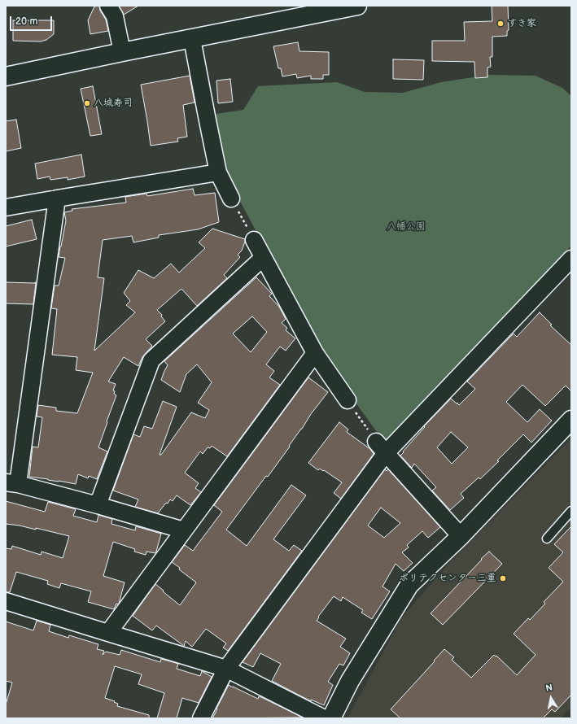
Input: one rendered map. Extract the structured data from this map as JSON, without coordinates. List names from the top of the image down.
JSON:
{
  "parks": ["八幡公園"],
  "places": ["すき家", "八城寿司", "ポリテクセンター三重"],
  "scale_bar": "20 m",
  "north": "top"
}
